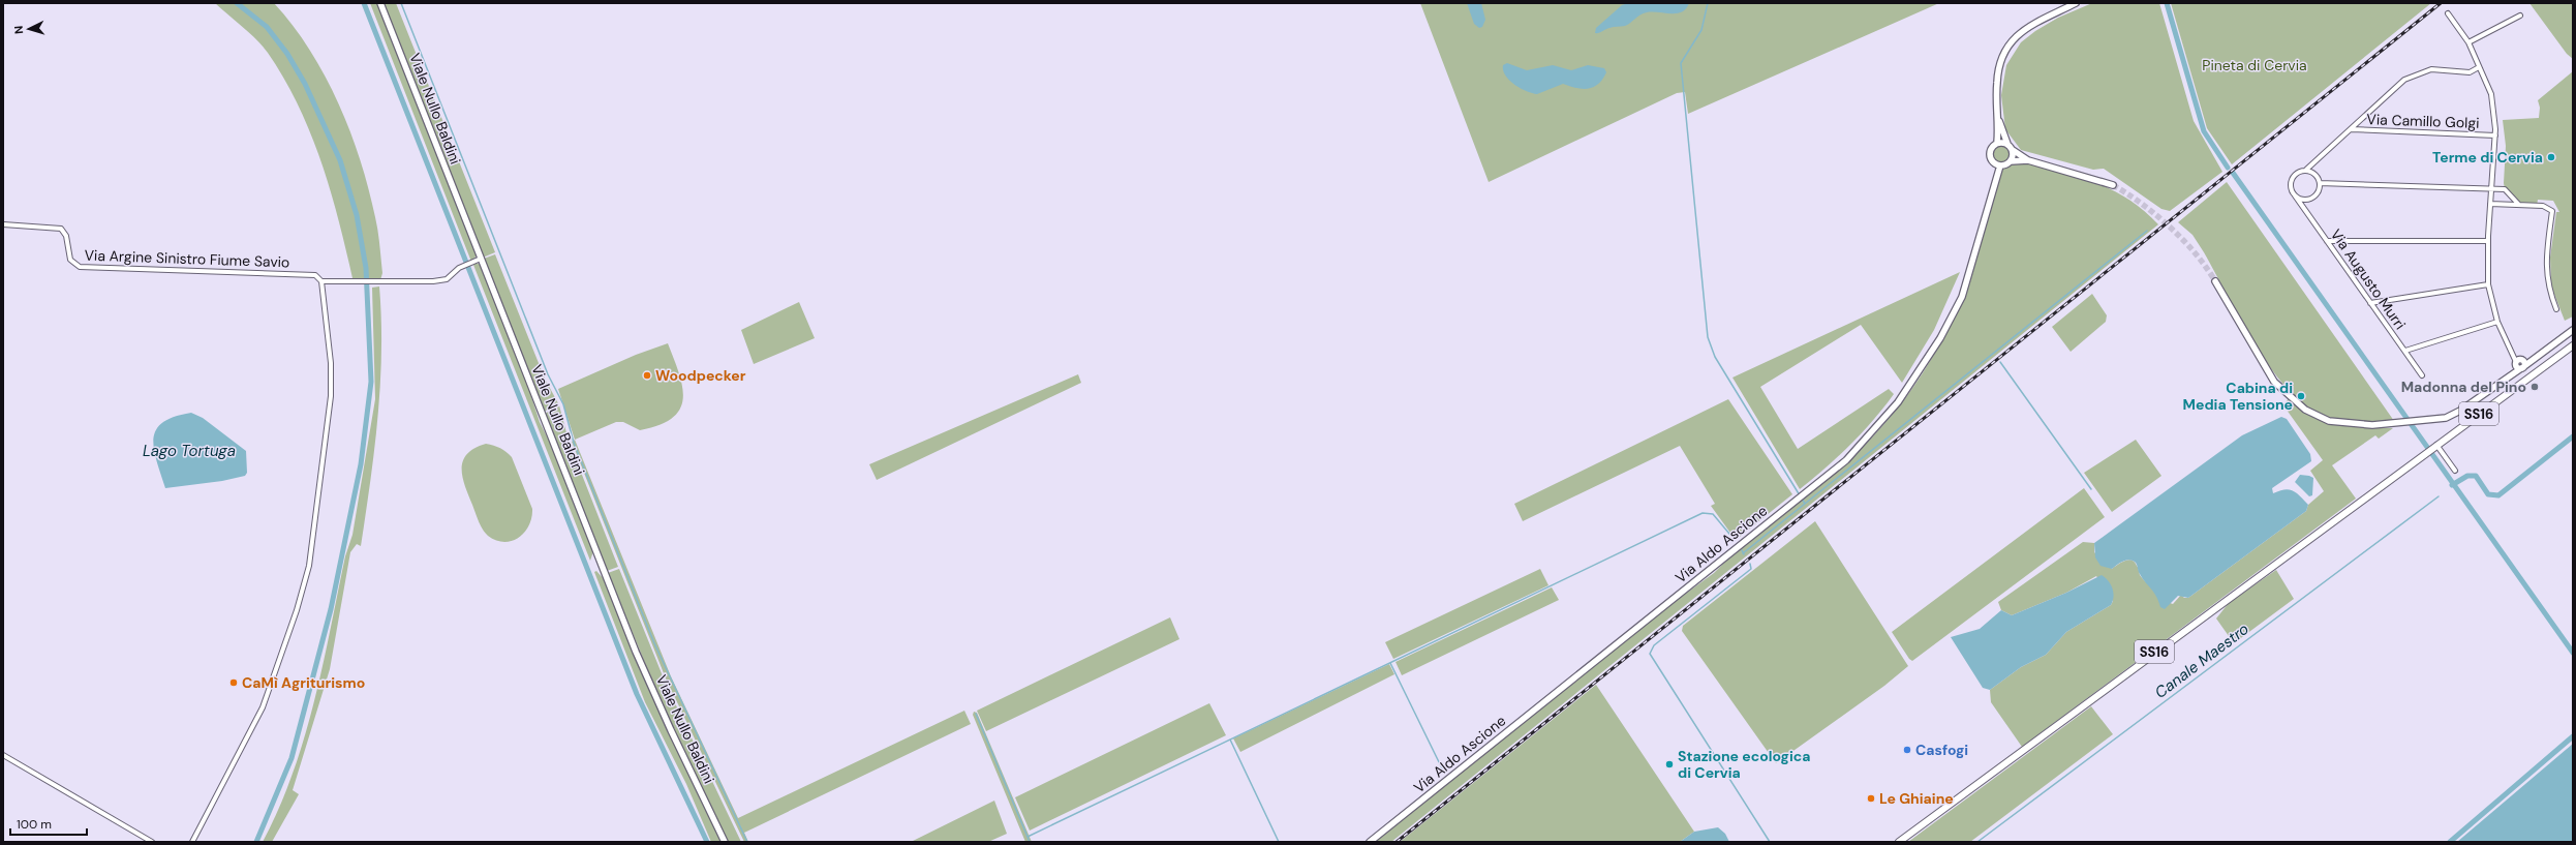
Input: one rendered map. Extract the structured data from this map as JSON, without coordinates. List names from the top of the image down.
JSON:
{
  "streets": {
    "main road": ["SS16"],
    "street": [
      "Viale Nullo Baldini",
      "Via Camillo Golgi",
      "Via Argine Sinistro Fiume Savio",
      "Via Augusto Murri",
      "Via Aldo Ascione"
    ]
  },
  "crossings": [
    ["Viale Nullo Baldini", "Via Argine Sinistro Fiume Savio"]
  ],
  "water": ["Lago Tortuga", "Canale Maestro"],
  "parks": ["Pineta di Cervia"],
  "places": [
    "Terme di Cervia",
    "Woodpecker",
    "Madonna del Pino",
    "Cabina di Media Tensione",
    "CaMì Agriturismo",
    "Casfogi",
    "Stazione ecologica di Cervia",
    "Le Ghiaine"
  ],
  "scale_bar": "100 m",
  "north": "left"
}
